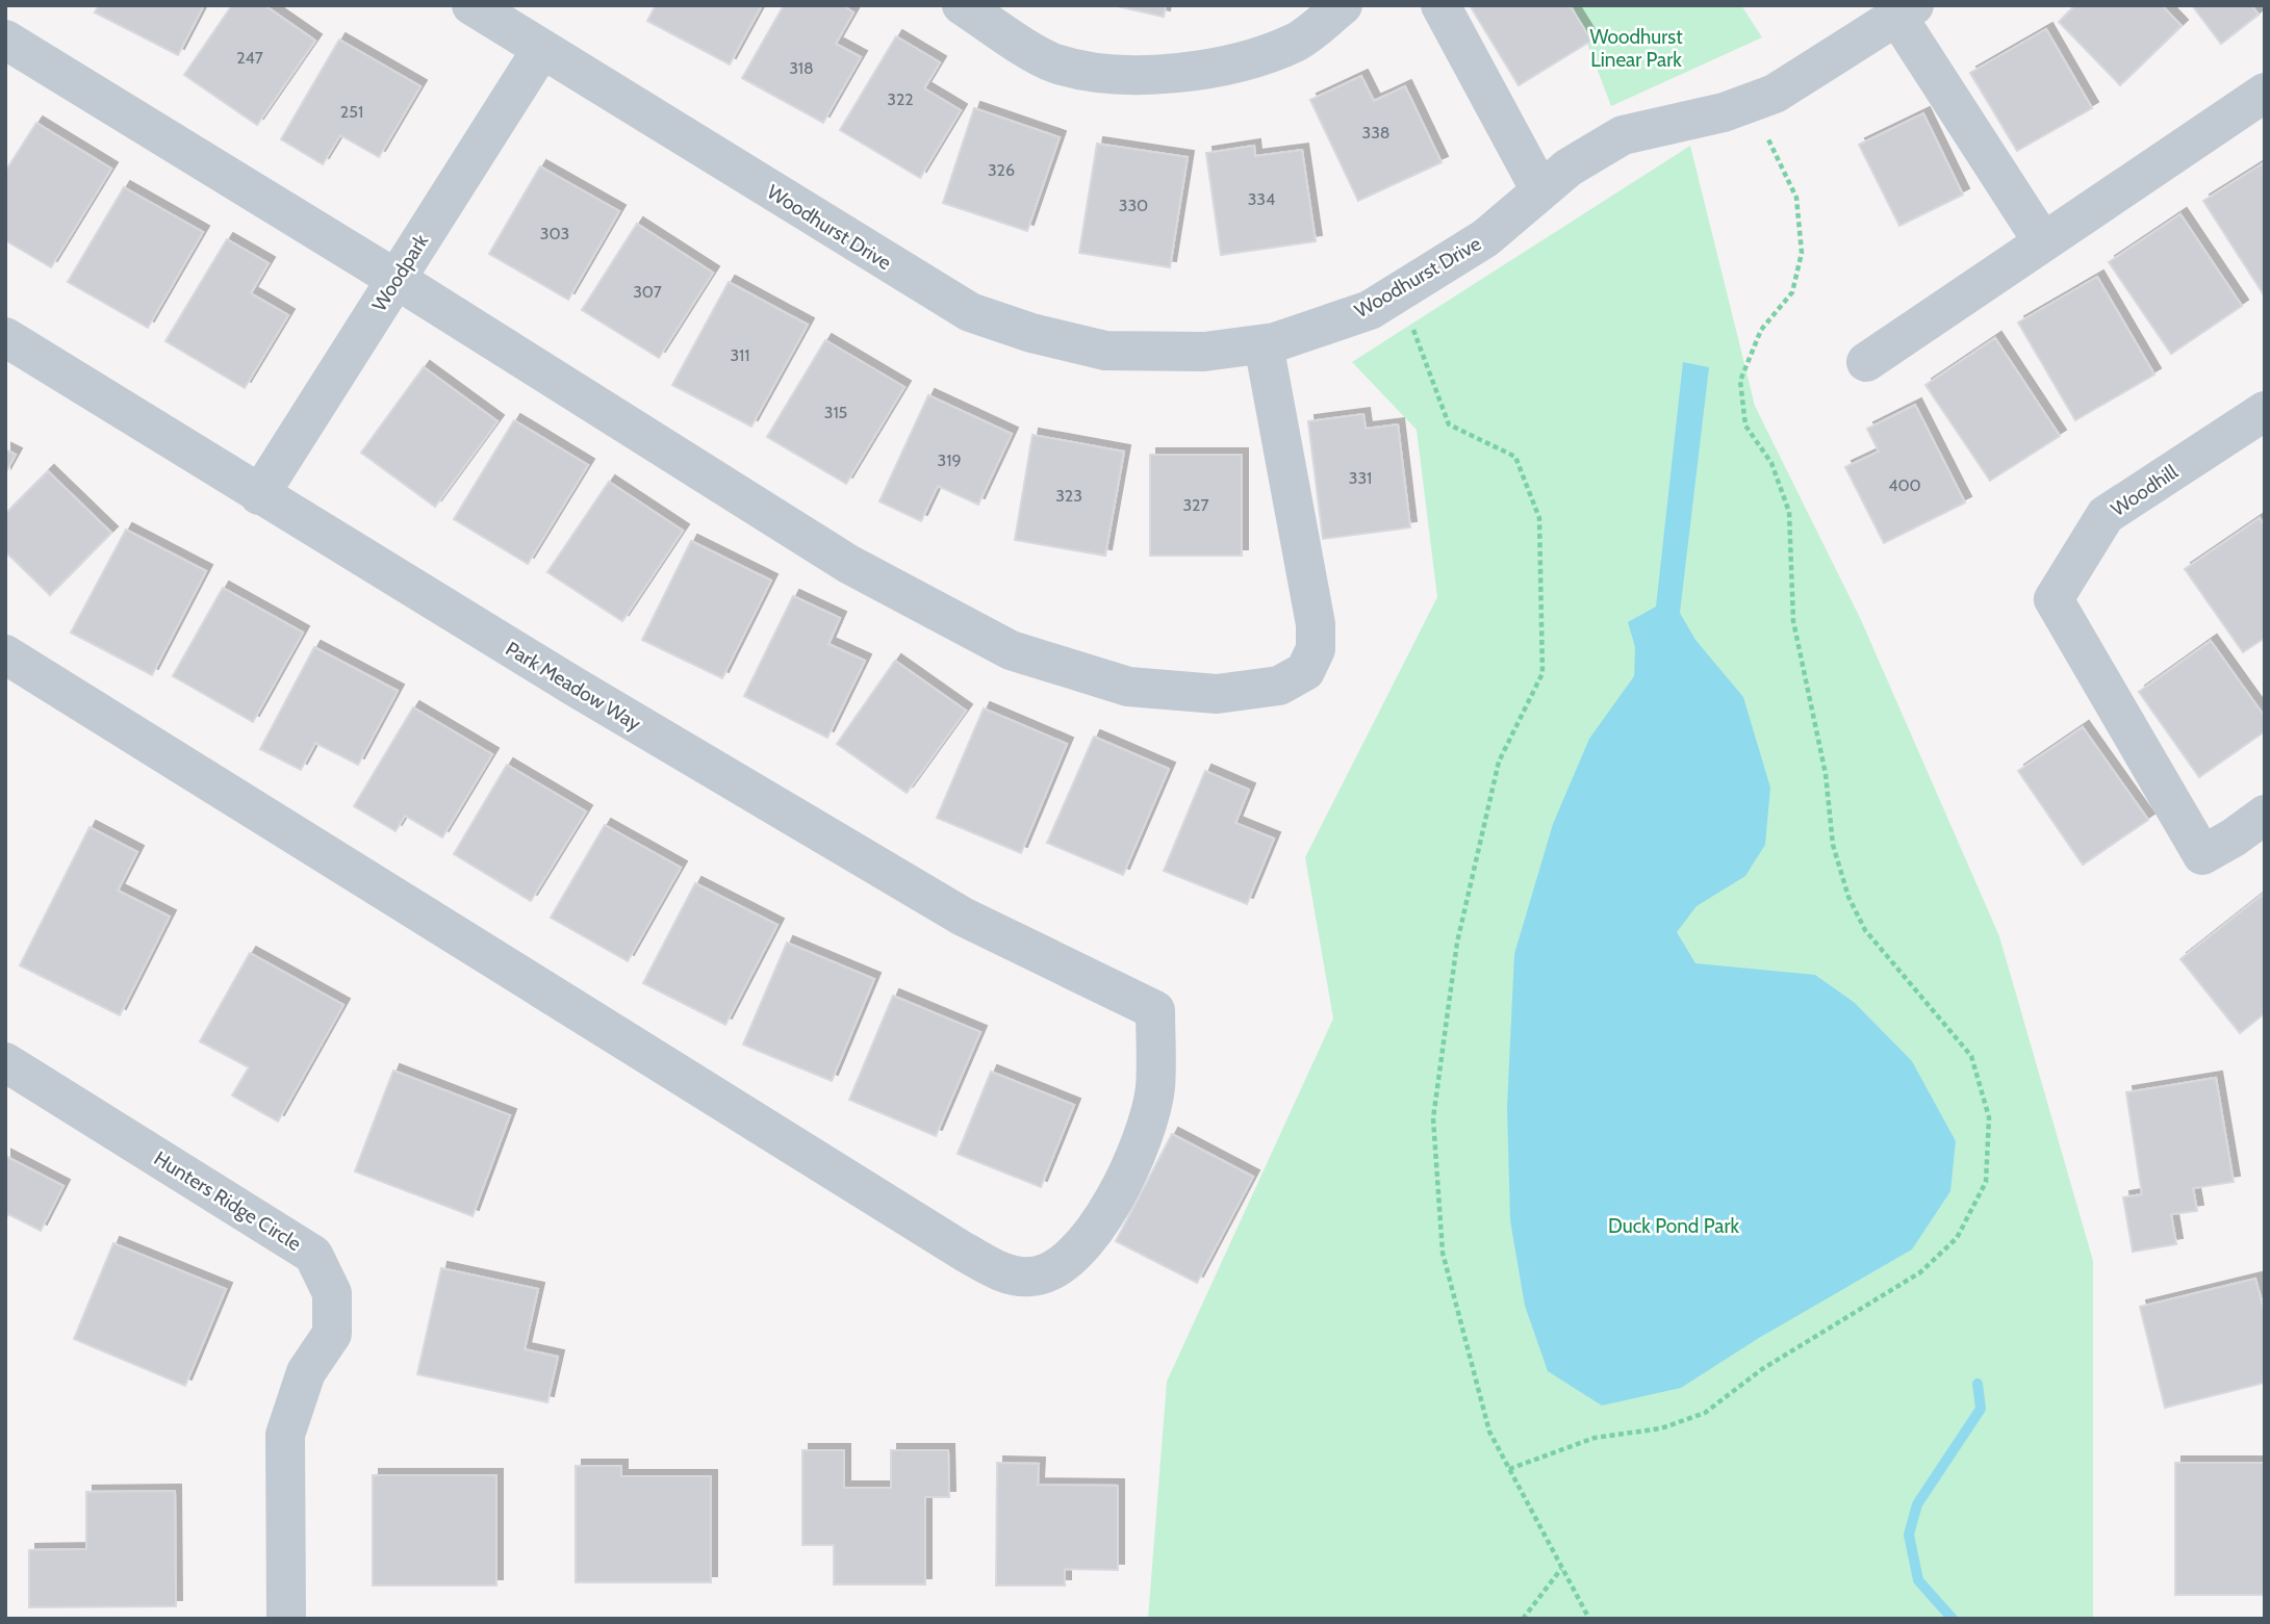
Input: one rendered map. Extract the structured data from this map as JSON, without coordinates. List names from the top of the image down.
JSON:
{
  "streets": {
    "street": [
      "Woodhurst Drive",
      "Woodpark",
      "Woodhill",
      "Park Meadow Way",
      "Hunters Ridge Circle"
    ]
  },
  "crossings": [
    ["Woodhurst Drive", "Woodpark"],
    ["Woodpark", "Park Meadow Way"]
  ],
  "parks": ["Woodhurst Linear Park", "Duck Pond Park"],
  "house_numbers": [
    "247",
    "318",
    "322",
    "251",
    "338",
    "326",
    "334",
    "330",
    "303",
    "307",
    "311",
    "315",
    "319",
    "331",
    "400",
    "323",
    "327"
  ]
}
